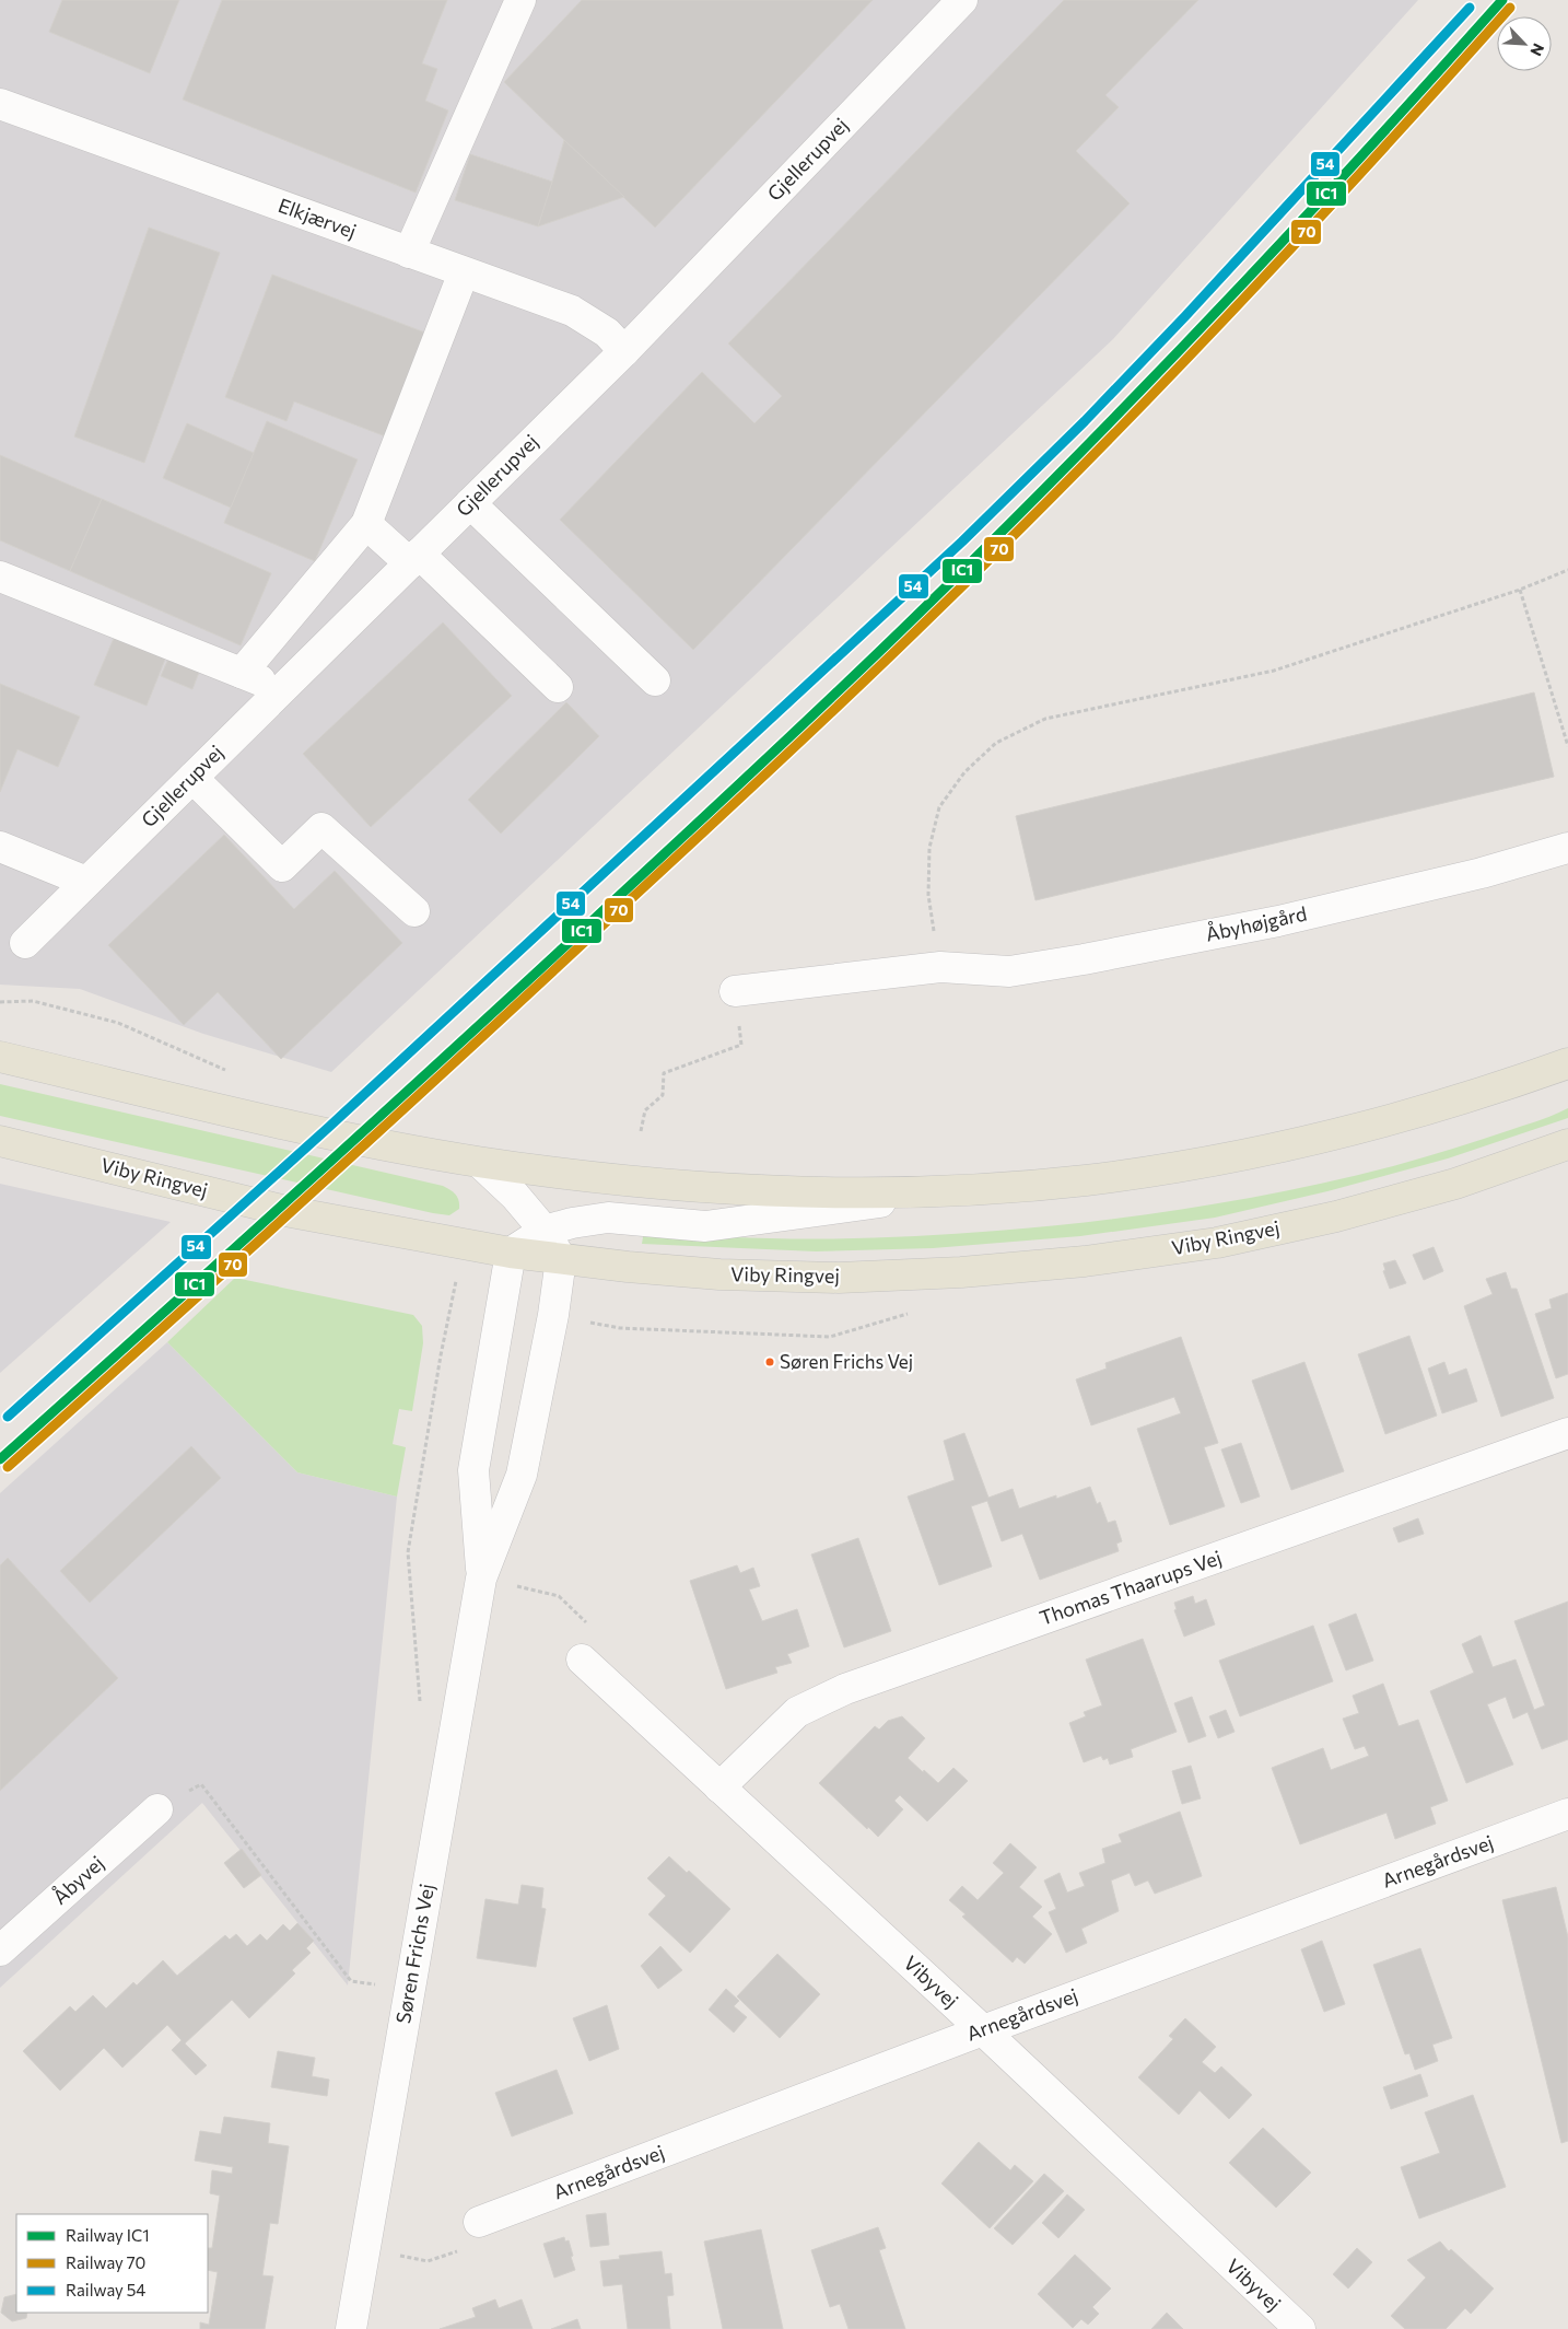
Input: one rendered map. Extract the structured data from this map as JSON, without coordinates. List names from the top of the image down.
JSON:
{
  "streets": {
    "main road": ["Viby Ringvej"],
    "street": [
      "Gjellerupvej",
      "Elkjærvej",
      "Åbyhøjgård",
      "Thomas Thaarups Vej",
      "Arnegårdsvej",
      "Åbyvej",
      "Søren Frichs Vej",
      "Vibyvej"
    ]
  },
  "crossings": [
    ["Gjellerupvej", "Elkjærvej"],
    ["Viby Ringvej", "Søren Frichs Vej"],
    ["Thomas Thaarups Vej", "Vibyvej"],
    ["Arnegårdsvej", "Vibyvej"]
  ],
  "places": ["Søren Frichs Vej"],
  "lines": ["rail line IC1", "rail line 70", "rail line 54"],
  "legend": ["Railway IC1", "Railway 70", "Railway 54"],
  "north": "bottom right"
}
